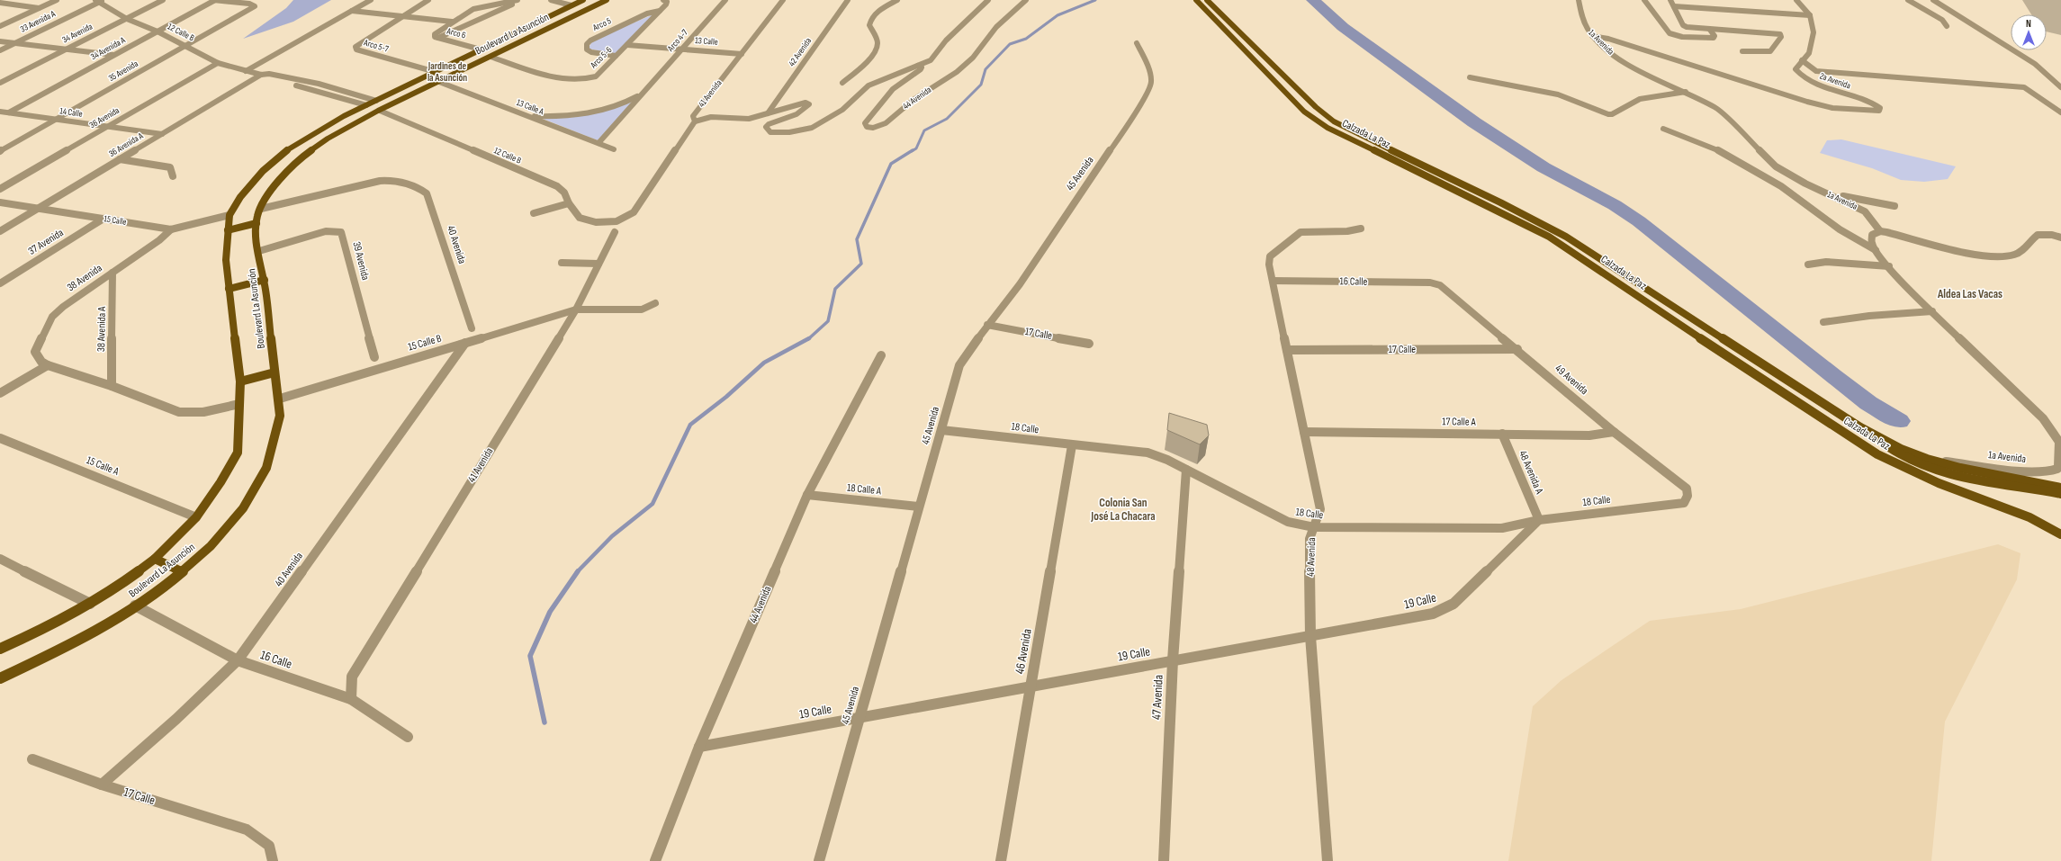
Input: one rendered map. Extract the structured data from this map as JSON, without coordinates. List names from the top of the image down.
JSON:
{
  "streets": {
    "main road": ["Boulevard La Asunción", "Calzada La Paz"],
    "street": [
      "33 Avenida A",
      "Arco 5",
      "12 Calle B",
      "34 Avenida",
      "Arco 6",
      "Arco 4-7",
      "13 Calle",
      "1a Avenida",
      "Arco 5-7",
      "34 Avenida A",
      "42 Avenida",
      "Arco 5-6",
      "35 Avenida",
      "2a Avenida",
      "41 Avenida",
      "44 Avenida",
      "13 Calle A",
      "14 Calle",
      "36 Avenida",
      "36 Avenida A",
      "45 Avenida",
      "15 Calle",
      "37 Avenida",
      "40 Avenida",
      "39 Avenida",
      "38 Avenida",
      "16 Calle",
      "38 Avenida A",
      "17 Calle",
      "15 Calle B",
      "49 Avenida",
      "17 Calle A",
      "18 Calle",
      "15 Calle A",
      "48 Avenida A",
      "18 Calle A",
      "48 Avenida",
      "19 Calle",
      "46 Avenida",
      "47 Avenida"
    ]
  },
  "crossings": [
    ["33 Avenida A", "12 Calle B"],
    ["Arco 5", "Arco 5-6"],
    ["12 Calle B", "34 Avenida"],
    ["12 Calle B", "Boulevard La Asunción"],
    ["12 Calle B", "34 Avenida A"],
    ["12 Calle B", "35 Avenida"],
    ["12 Calle B", "41 Avenida"],
    ["12 Calle B", "36 Avenida"],
    ["12 Calle B", "36 Avenida A"],
    ["Arco 6", "Boulevard La Asunción"],
    ["Boulevard La Asunción", "Arco 5-7"],
    ["Boulevard La Asunción", "Arco 5-6"],
    ["Boulevard La Asunción", "13 Calle A"],
    ["Boulevard La Asunción", "15 Calle"],
    ["Boulevard La Asunción", "40 Avenida"],
    ["Boulevard La Asunción", "39 Avenida"],
    ["Boulevard La Asunción", "16 Calle"],
    ["Boulevard La Asunción", "15 Calle B"],
    ["Boulevard La Asunción", "15 Calle A"],
    ["Arco 4-7", "13 Calle"],
    ["Arco 4-7", "13 Calle A"],
    ["13 Calle", "Arco 5-6"],
    ["13 Calle", "41 Avenida"],
    ["1a Avenida", "2a Avenida"],
    ["1a Avenida", "Calzada La Paz"],
    ["34 Avenida A", "35 Avenida"],
    ["34 Avenida A", "14 Calle"],
    ["42 Avenida", "44 Avenida"],
    ["35 Avenida", "14 Calle"],
    ["41 Avenida", "16 Calle"],
    ["41 Avenida", "15 Calle B"],
    ["44 Avenida", "18 Calle A"],
    ["44 Avenida", "19 Calle"],
    ["14 Calle", "36 Avenida"],
    ["14 Calle", "36 Avenida A"],
    ["36 Avenida A", "15 Calle"],
    ["45 Avenida", "17 Calle"],
    ["45 Avenida", "18 Calle"],
    ["45 Avenida", "18 Calle A"],
    ["45 Avenida", "19 Calle"],
    ["15 Calle", "37 Avenida"],
    ["15 Calle", "38 Avenida"],
    ["40 Avenida", "16 Calle"],
    ["40 Avenida", "17 Calle"],
    ["40 Avenida", "15 Calle B"],
    ["38 Avenida", "38 Avenida A"],
    ["16 Calle", "49 Avenida"],
    ["16 Calle", "48 Avenida"],
    ["17 Calle", "49 Avenida"],
    ["17 Calle", "48 Avenida"],
    ["49 Avenida", "17 Calle A"],
    ["49 Avenida", "18 Calle"],
    ["17 Calle A", "48 Avenida A"],
    ["17 Calle A", "48 Avenida"],
    ["18 Calle", "48 Avenida A"],
    ["18 Calle", "48 Avenida"],
    ["18 Calle", "19 Calle"],
    ["18 Calle", "46 Avenida"],
    ["18 Calle", "47 Avenida"],
    ["48 Avenida A", "19 Calle"],
    ["48 Avenida", "19 Calle"],
    ["19 Calle", "46 Avenida"],
    ["19 Calle", "47 Avenida"]
  ],
  "districts": ["Jardines de la Asunción", "Aldea Las Vacas", "Colonia San José La Chacara"],
  "north": "top"
}
